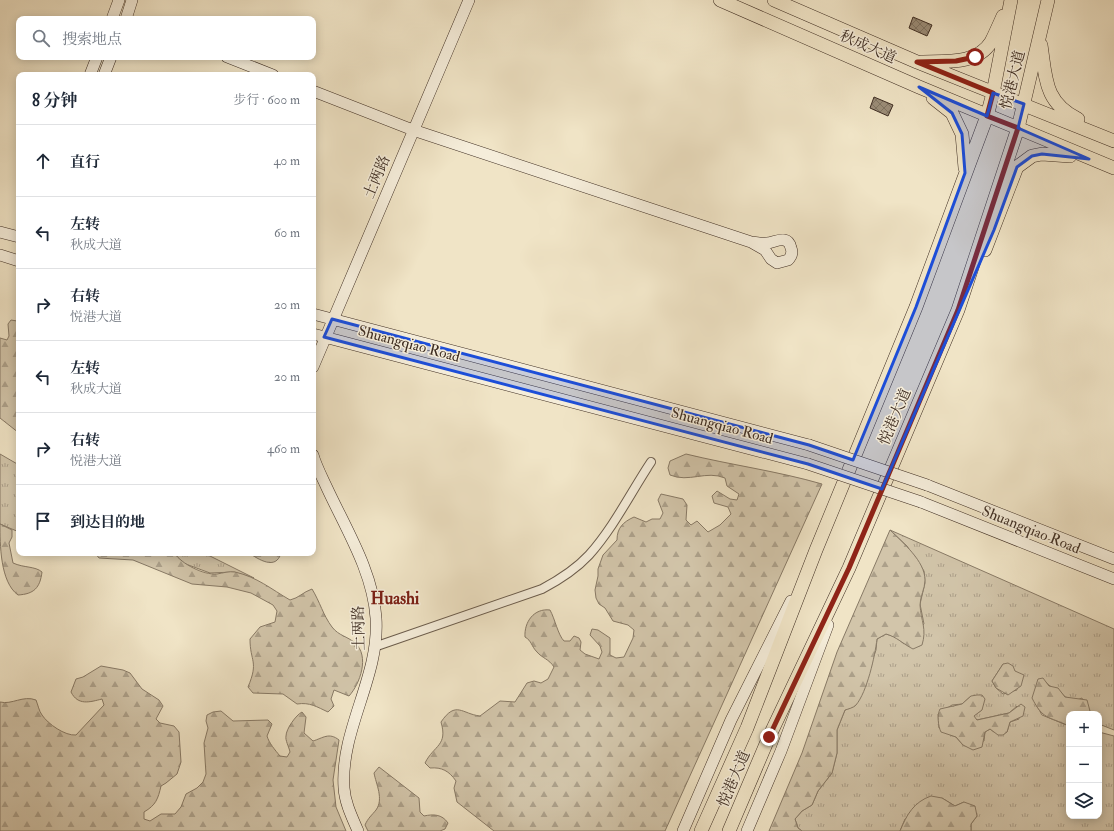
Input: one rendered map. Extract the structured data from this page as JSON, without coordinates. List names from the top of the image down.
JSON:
{
  "streets": {
    "main road": ["秋成大道", "悦港大道"],
    "street": ["土两路", "Shuangqiao Road"]
  },
  "crossings": [
    ["秋成大道", "悦港大道"],
    ["土两路", "Shuangqiao Road"]
  ],
  "districts": ["Huashi"],
  "page": {
    "search": "搜索地点",
    "heading": ["8 分钟", "步行 · 600 m"],
    "list": [
      ["直行", "40 m"],
      ["左转", "秋成大道", "60 m"],
      ["右转", "悦港大道", "20 m"],
      ["左转", "秋成大道", "20 m"],
      ["右转", "悦港大道", "460 m"],
      "到达目的地"
    ],
    "map_buttons": ["+", "−"]
  }
}
